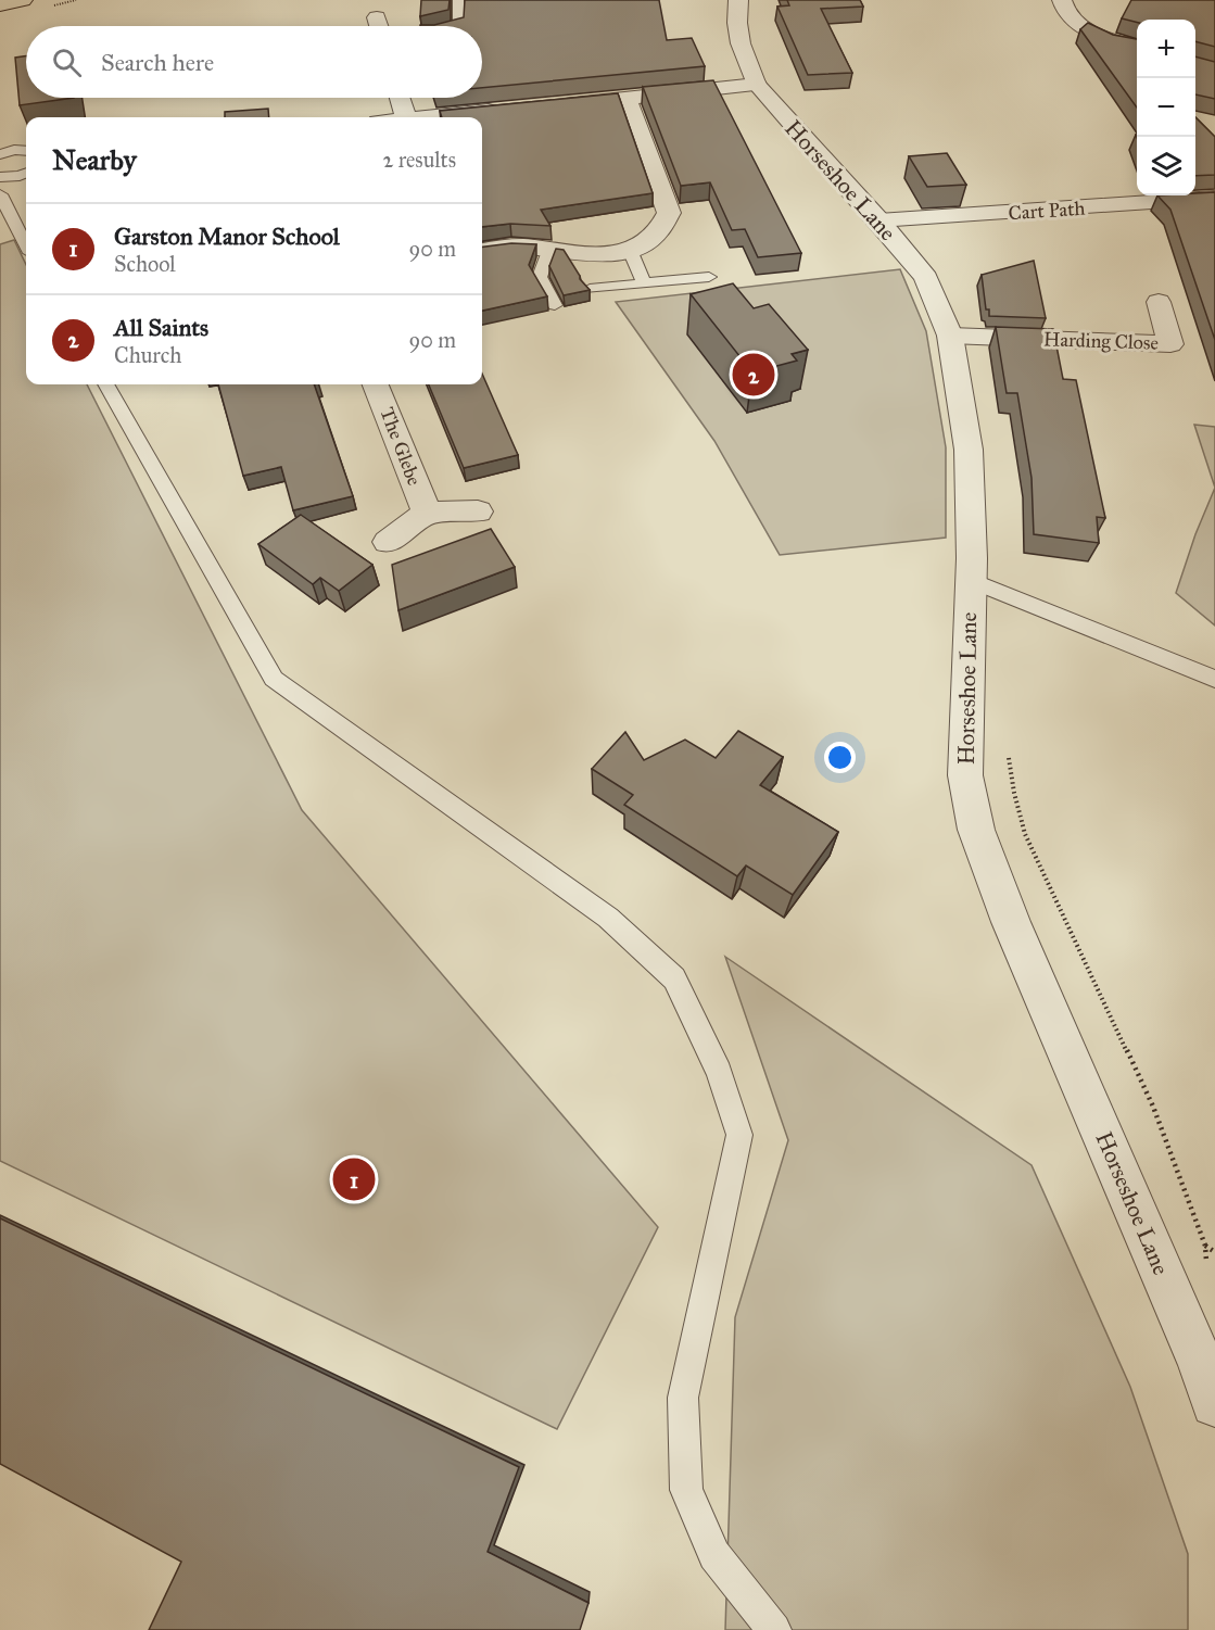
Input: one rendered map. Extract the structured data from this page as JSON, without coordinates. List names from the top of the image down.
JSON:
{
  "streets": {
    "street": [
      "Horseshoe Lane",
      "Cart Path",
      "Harding Close",
      "The Glebe"
    ]
  },
  "crossings": [
    ["Horseshoe Lane", "Cart Path"],
    ["Horseshoe Lane", "Harding Close"]
  ],
  "page": {
    "map_buttons": ["+", "−"],
    "search": "Search here",
    "heading": ["Nearby", "2 results"],
    "list": [
      {
        "mark": "1",
        "name": "Garston Manor School",
        "note": "School",
        "value": "90 m"
      },
      {
        "mark": "2",
        "name": "All Saints",
        "note": "Church",
        "value": "90 m"
      }
    ],
    "pins": ["2", "1"]
  }
}
